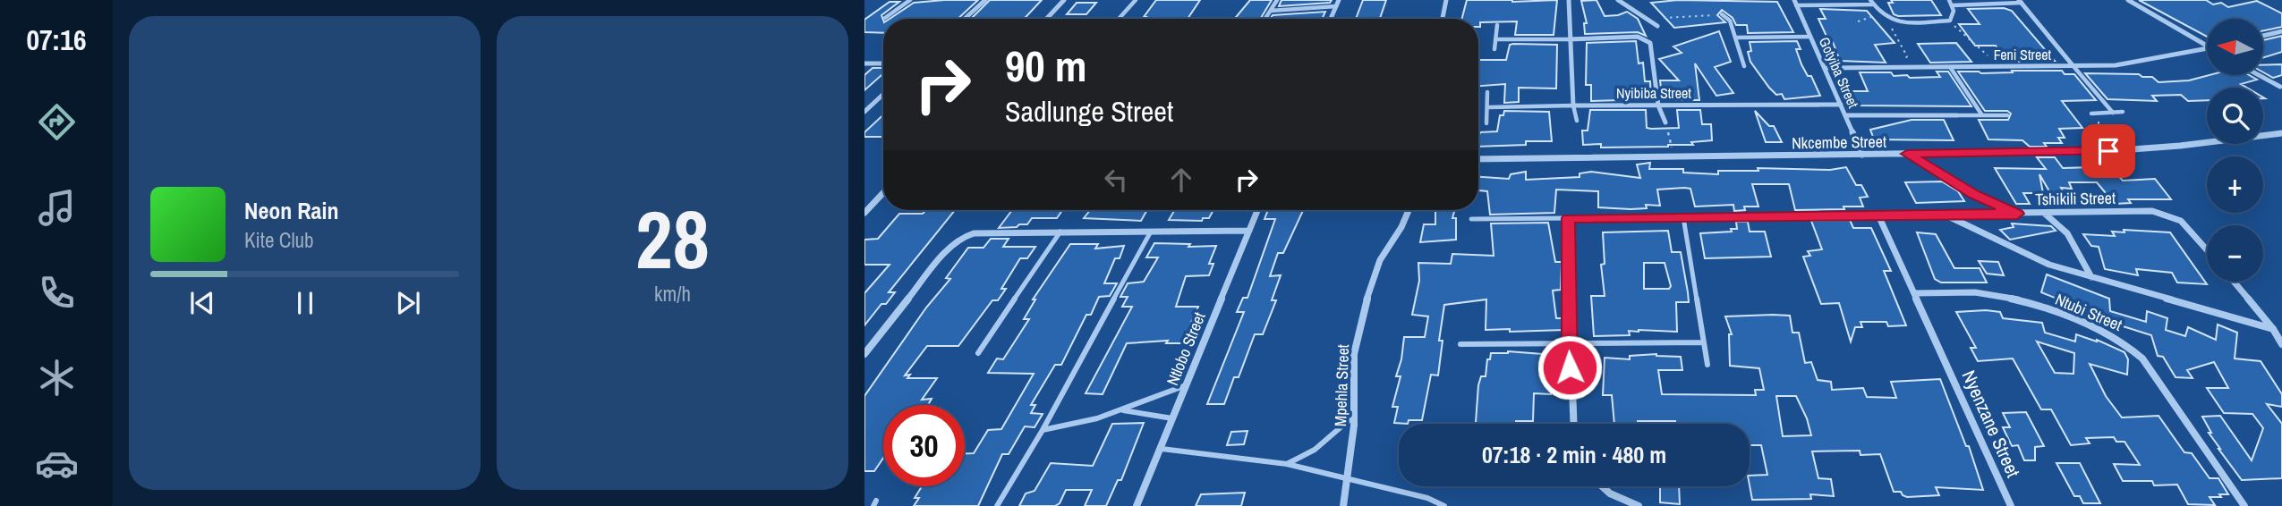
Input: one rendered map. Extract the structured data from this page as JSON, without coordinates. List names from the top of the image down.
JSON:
{
  "streets": {
    "street": [
      "Feni Street",
      "Gotyiba Street",
      "Nyibiba Street",
      "Nkcembe Street",
      "Tshikili Street",
      "Ntubi Street",
      "Ntlobo Street",
      "Mpehla Street",
      "Nyenzane Street"
    ]
  },
  "crossings": [
    ["Feni Street", "Gotyiba Street"],
    ["Gotyiba Street", "Nyibiba Street"],
    ["Gotyiba Street", "Nkcembe Street"],
    ["Tshikili Street", "Nyenzane Street"],
    ["Ntubi Street", "Nyenzane Street"]
  ],
  "north": "left",
  "page": {
    "tabs": "07:16",
    "tile": ["28", "km/h"],
    "map_buttons": ["+", "−"],
    "turn": ["90 m", "Sadlunge Street"],
    "song": ["Neon Rain", "Kite Club"],
    "limit": "30",
    "trip": "07:18 · 2 min · 480 m"
  }
}
